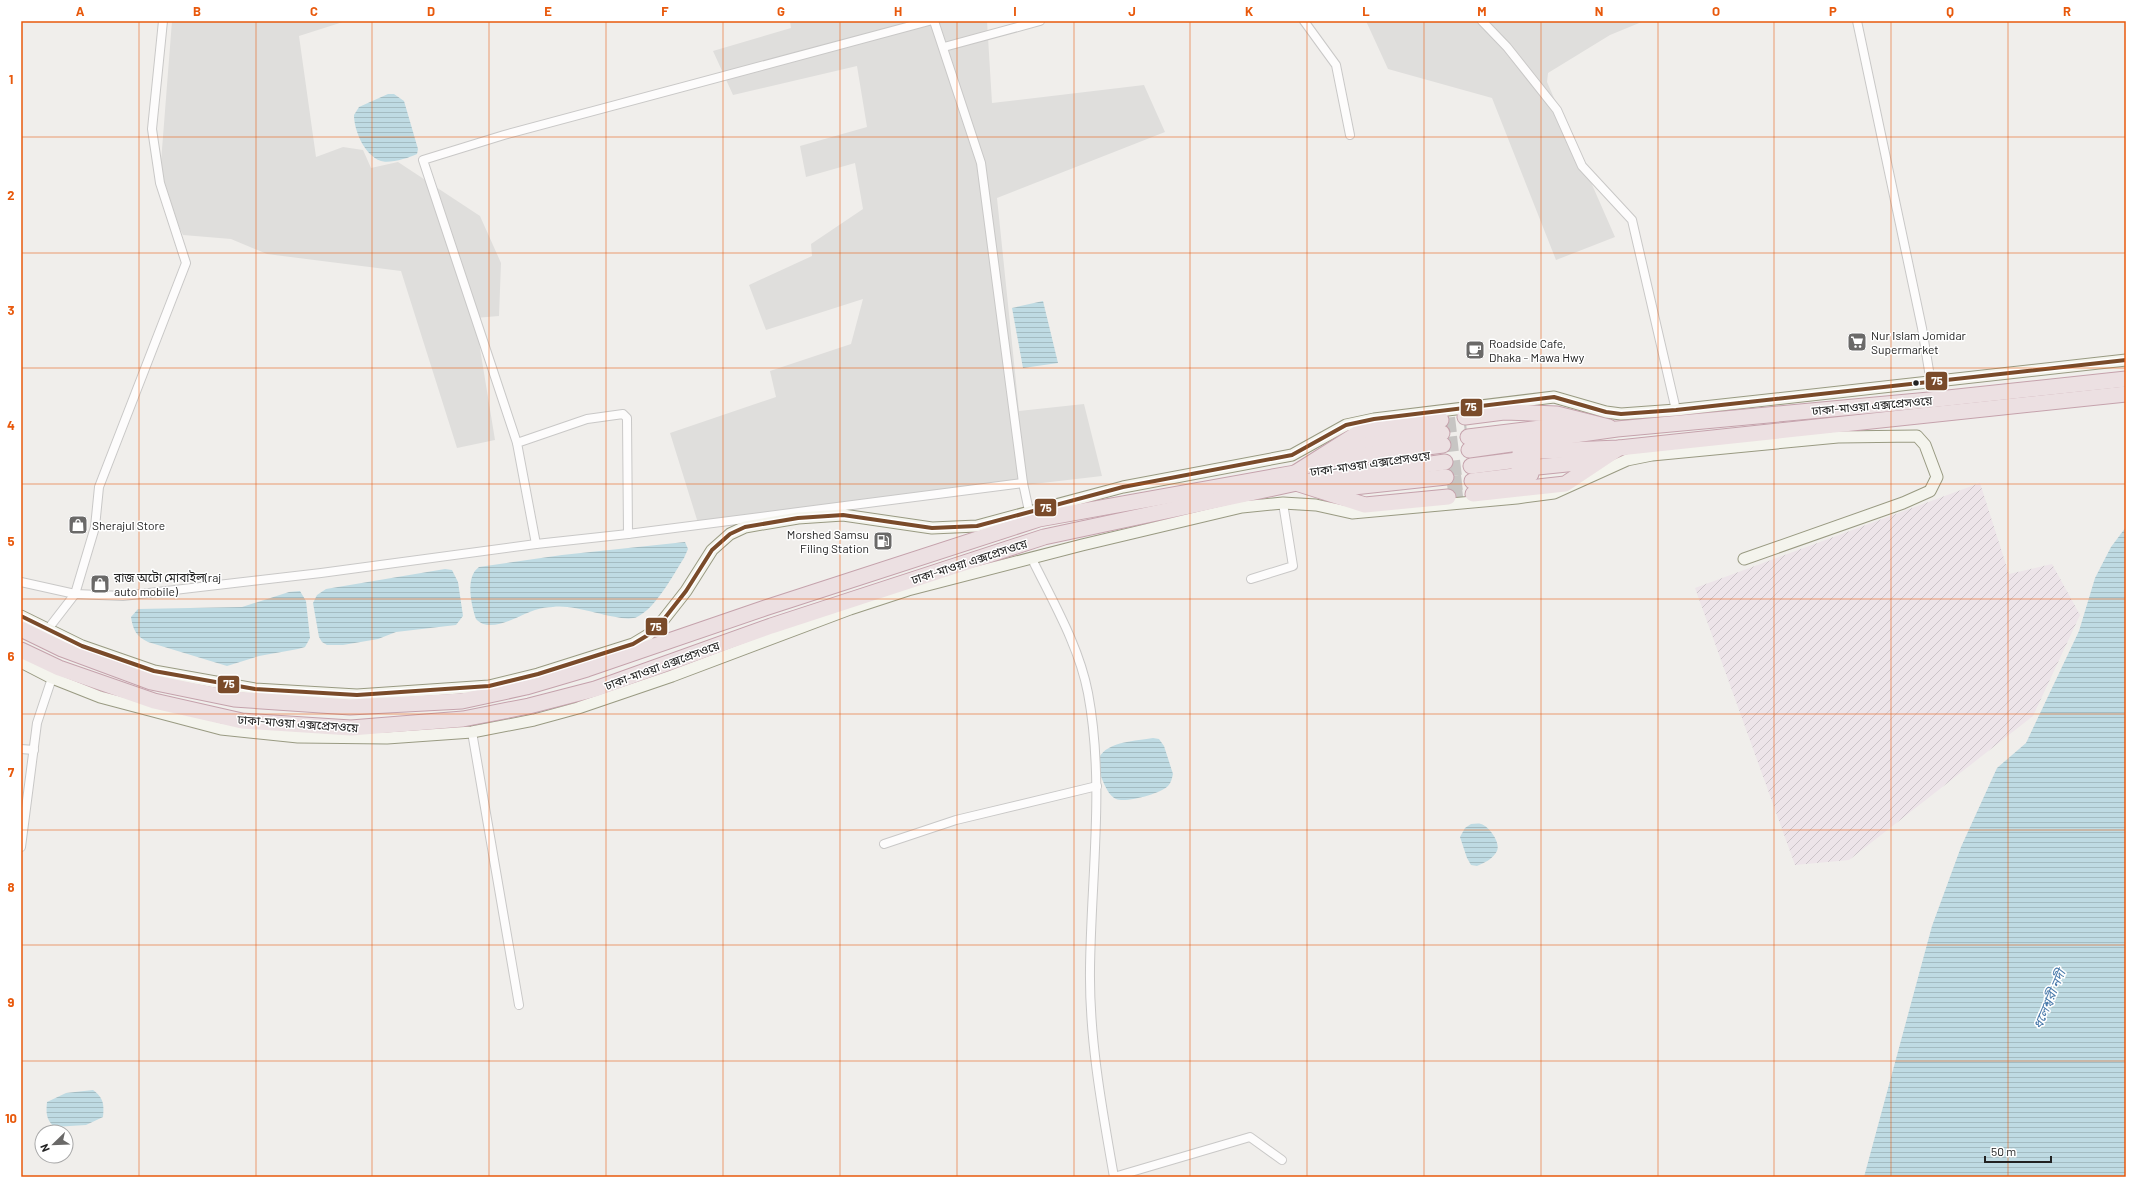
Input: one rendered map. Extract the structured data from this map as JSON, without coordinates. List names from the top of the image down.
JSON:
{
  "streets": {
    "highway": ["ঢাকা-মাওয়া এক্সপ্রেসওয়ে"]
  },
  "water": ["ধলেশ্বরী নদী"],
  "places": {
    "supermarket": ["Nur Islam Jomidar Supermarket"],
    "cafe": ["Roadside Cafe, Dhaka - Mawa Hwy"],
    "shop": ["Sherajul Store", "রাজ অটো মোবাইল(raj auto mobile)"],
    "fuel station": ["Morshed Samsu Filing Station"]
  },
  "lines": ["transit line 75"],
  "scale_bar": "50 m",
  "north": "bottom left",
  "grid": {
    "columns": [
      "A",
      "B",
      "C",
      "D",
      "E",
      "F",
      "G",
      "H",
      "I",
      "J",
      "K",
      "L",
      "M",
      "N",
      "O",
      "P",
      "Q",
      "R"
    ],
    "rows": [
      "1",
      "2",
      "3",
      "4",
      "5",
      "6",
      "7",
      "8",
      "9",
      "10"
    ]
  }
}
